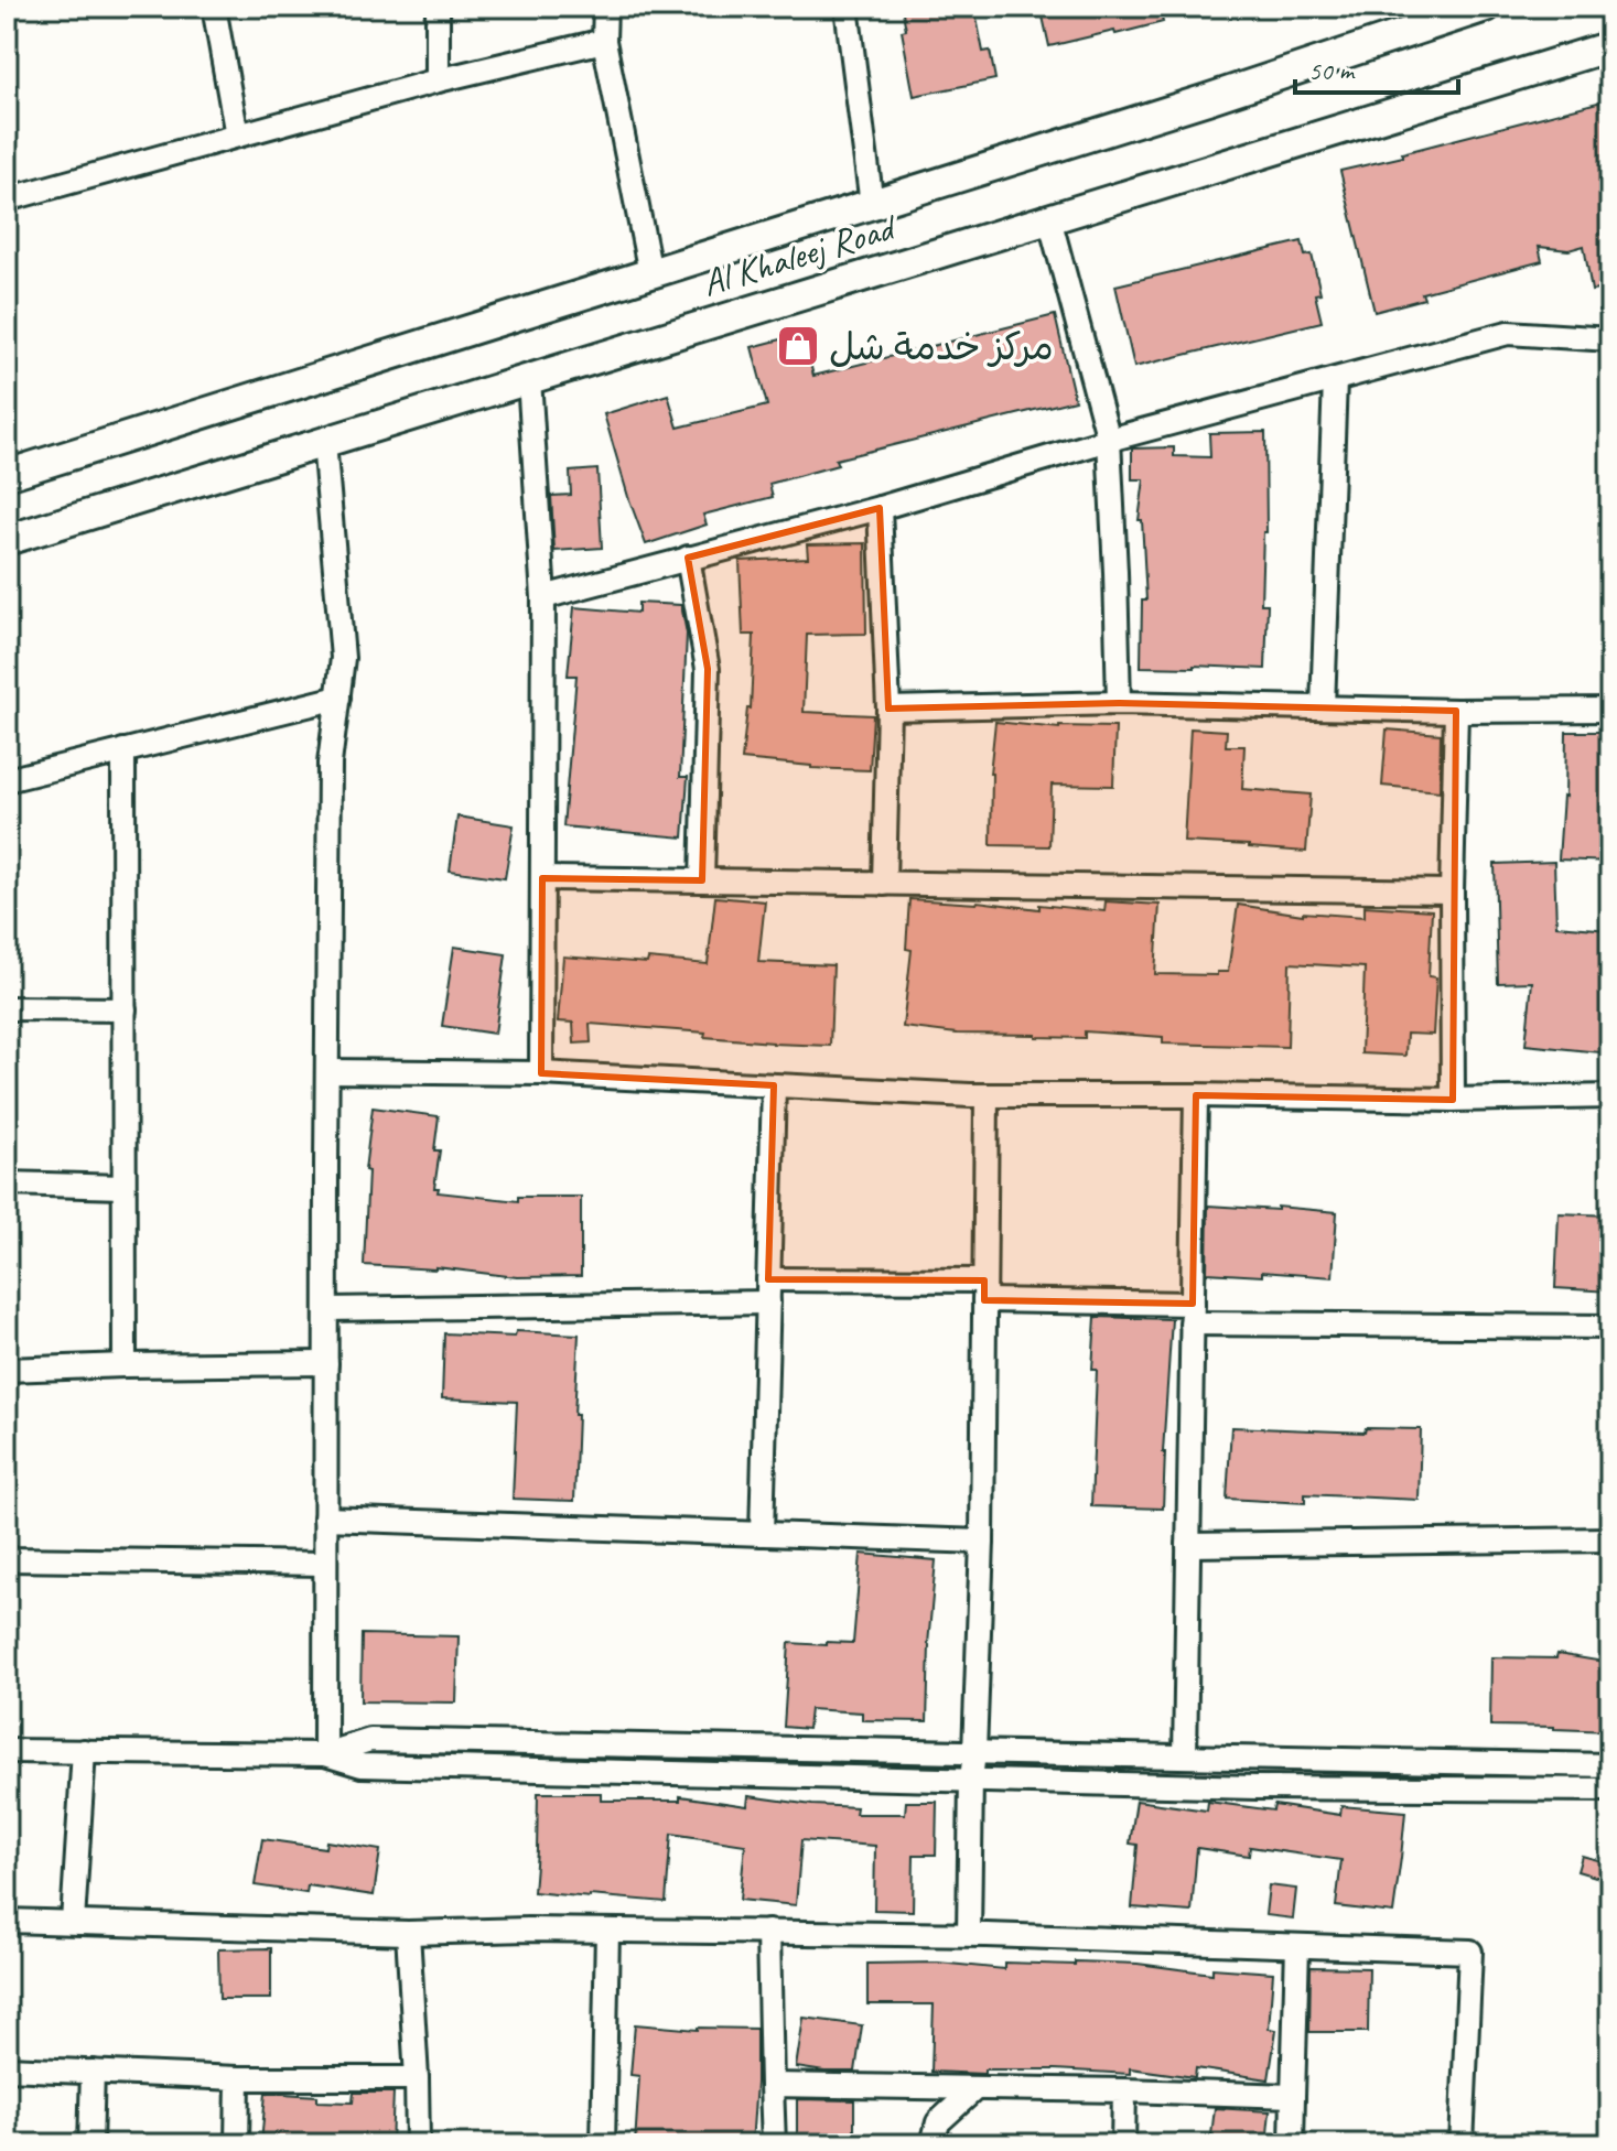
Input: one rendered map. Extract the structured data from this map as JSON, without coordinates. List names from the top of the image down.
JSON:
{
  "streets": {
    "main road": ["Al Khaleej Road"]
  },
  "places": {
    "shop": ["مركز خدمة شل"]
  },
  "scale_bar": "50 m"
}
